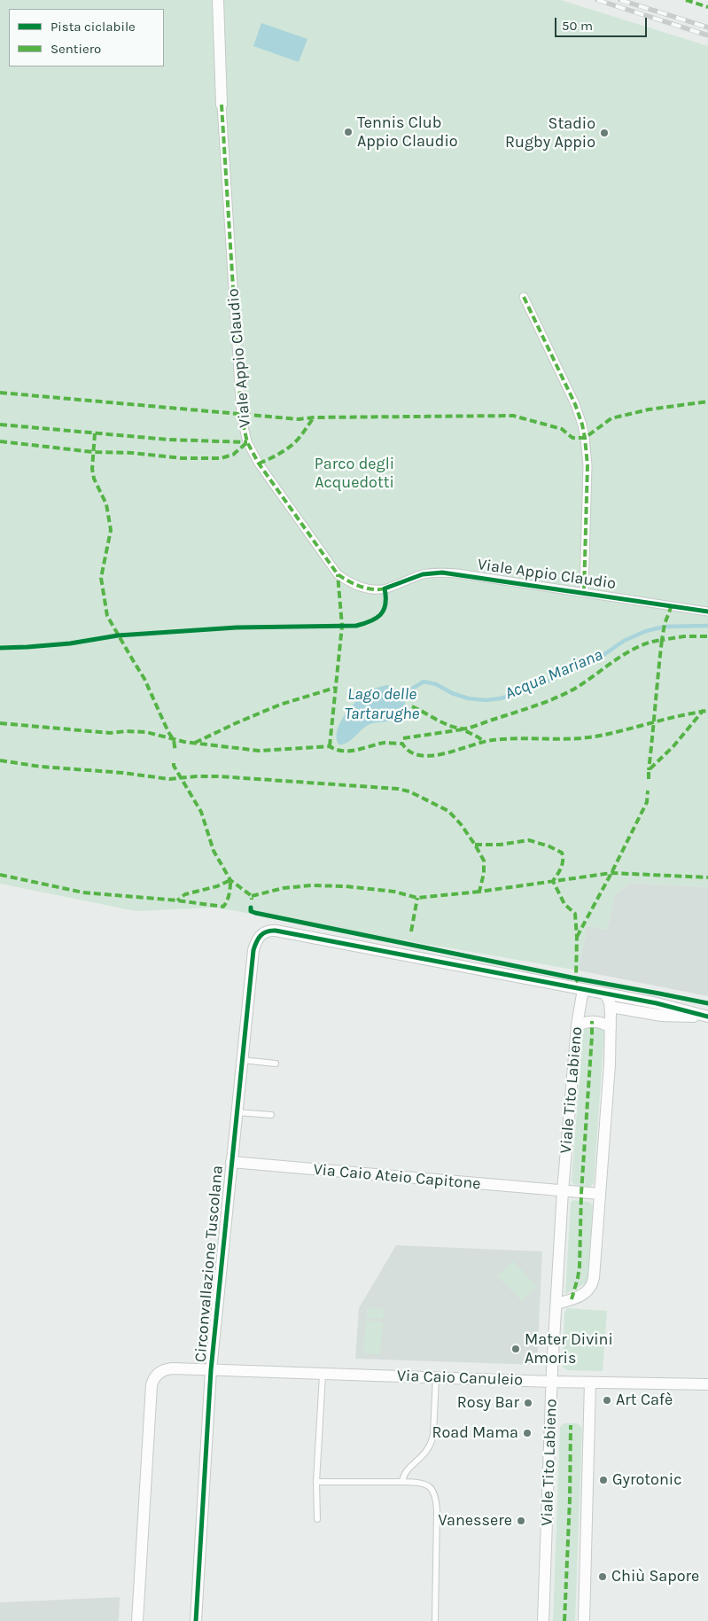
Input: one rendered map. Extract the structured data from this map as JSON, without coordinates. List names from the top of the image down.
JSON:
{
  "streets": {
    "street": [
      "Viale Appio Claudio",
      "Viale Tito Labieno",
      "Via Caio Ateio Capitone",
      "Circonvallazione Tuscolana",
      "Via Caio Canuleio"
    ]
  },
  "crossings": [
    ["Viale Tito Labieno", "Via Caio Ateio Capitone"],
    ["Viale Tito Labieno", "Circonvallazione Tuscolana"],
    ["Viale Tito Labieno", "Via Caio Canuleio"],
    ["Via Caio Ateio Capitone", "Circonvallazione Tuscolana"],
    ["Circonvallazione Tuscolana", "Via Caio Canuleio"]
  ],
  "water": ["Acqua Mariana", "Lago delle Tartarughe"],
  "parks": ["Parco degli Acquedotti"],
  "places": [
    "Tennis Club Appio Claudio",
    "Stadio Rugby Appio",
    "Mater Divini Amoris",
    "Art Cafè",
    "Rosy Bar",
    "Road Mama",
    "Gyrotonic",
    "Vanessere",
    "Chiù Sapore"
  ],
  "legend": ["Pista ciclabile", "Sentiero"],
  "scale_bar": "50 m"
}
